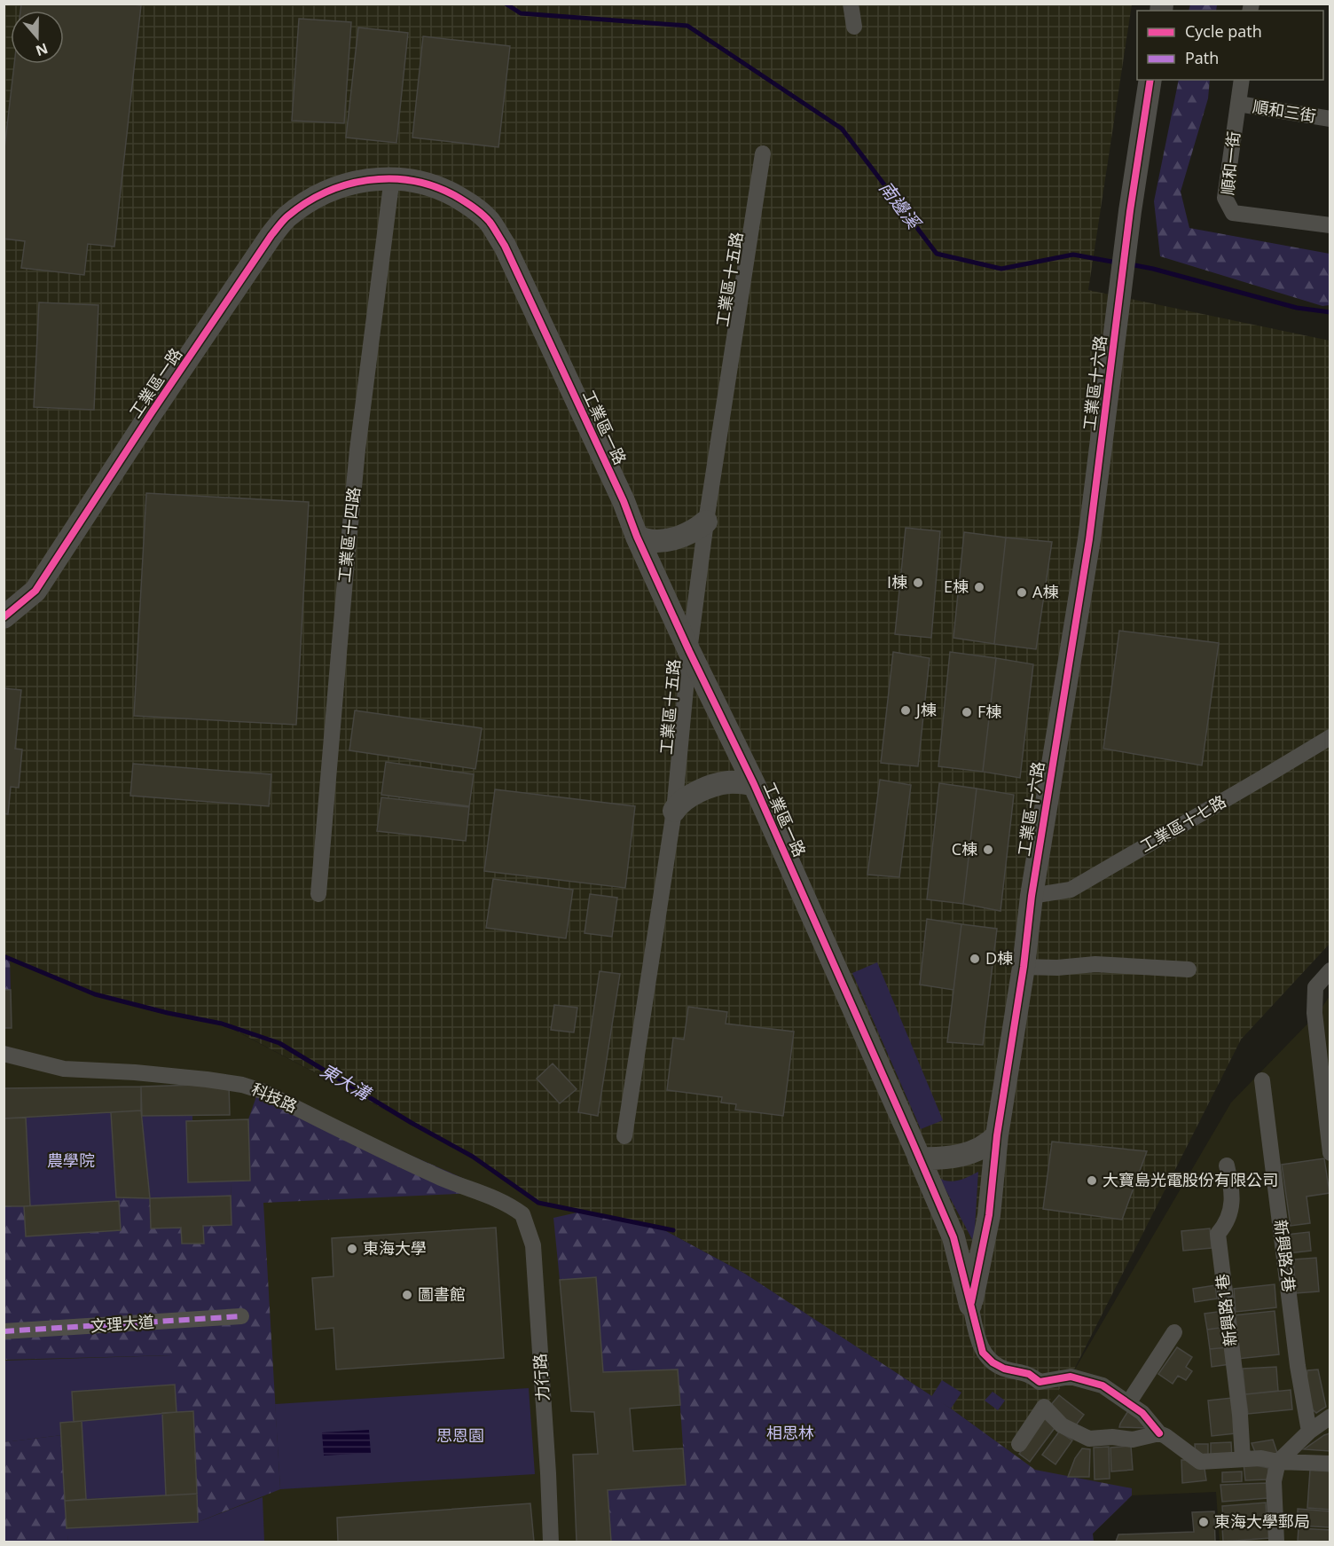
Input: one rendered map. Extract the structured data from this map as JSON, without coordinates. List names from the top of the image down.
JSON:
{
  "streets": {
    "street": [
      "順和三街",
      "順和一街",
      "工業區十五路",
      "工業區一路",
      "工業區十六路",
      "工業區十四路",
      "工業區十七路",
      "科技路",
      "新興路2巷",
      "新興路1巷",
      "文理大道",
      "力行路"
    ]
  },
  "crossings": [
    ["順和三街", "順和一街"],
    ["工業區十五路", "工業區一路"],
    ["工業區一路", "工業區十六路"],
    ["工業區一路", "工業區十四路"],
    ["工業區十六路", "工業區十七路"],
    ["科技路", "力行路"]
  ],
  "water": ["南邊溪", "東大溝"],
  "parks": ["農學院", "相思林", "思恩園"],
  "places": [
    "I棟",
    "E棟",
    "A棟",
    "J棟",
    "F棟",
    "C棟",
    "D棟",
    "大寶島光電股份有限公司",
    "東海大學",
    "圖書館",
    "東海大學郵局"
  ],
  "legend": ["Cycle path", "Path"],
  "north": "bottom"
}
